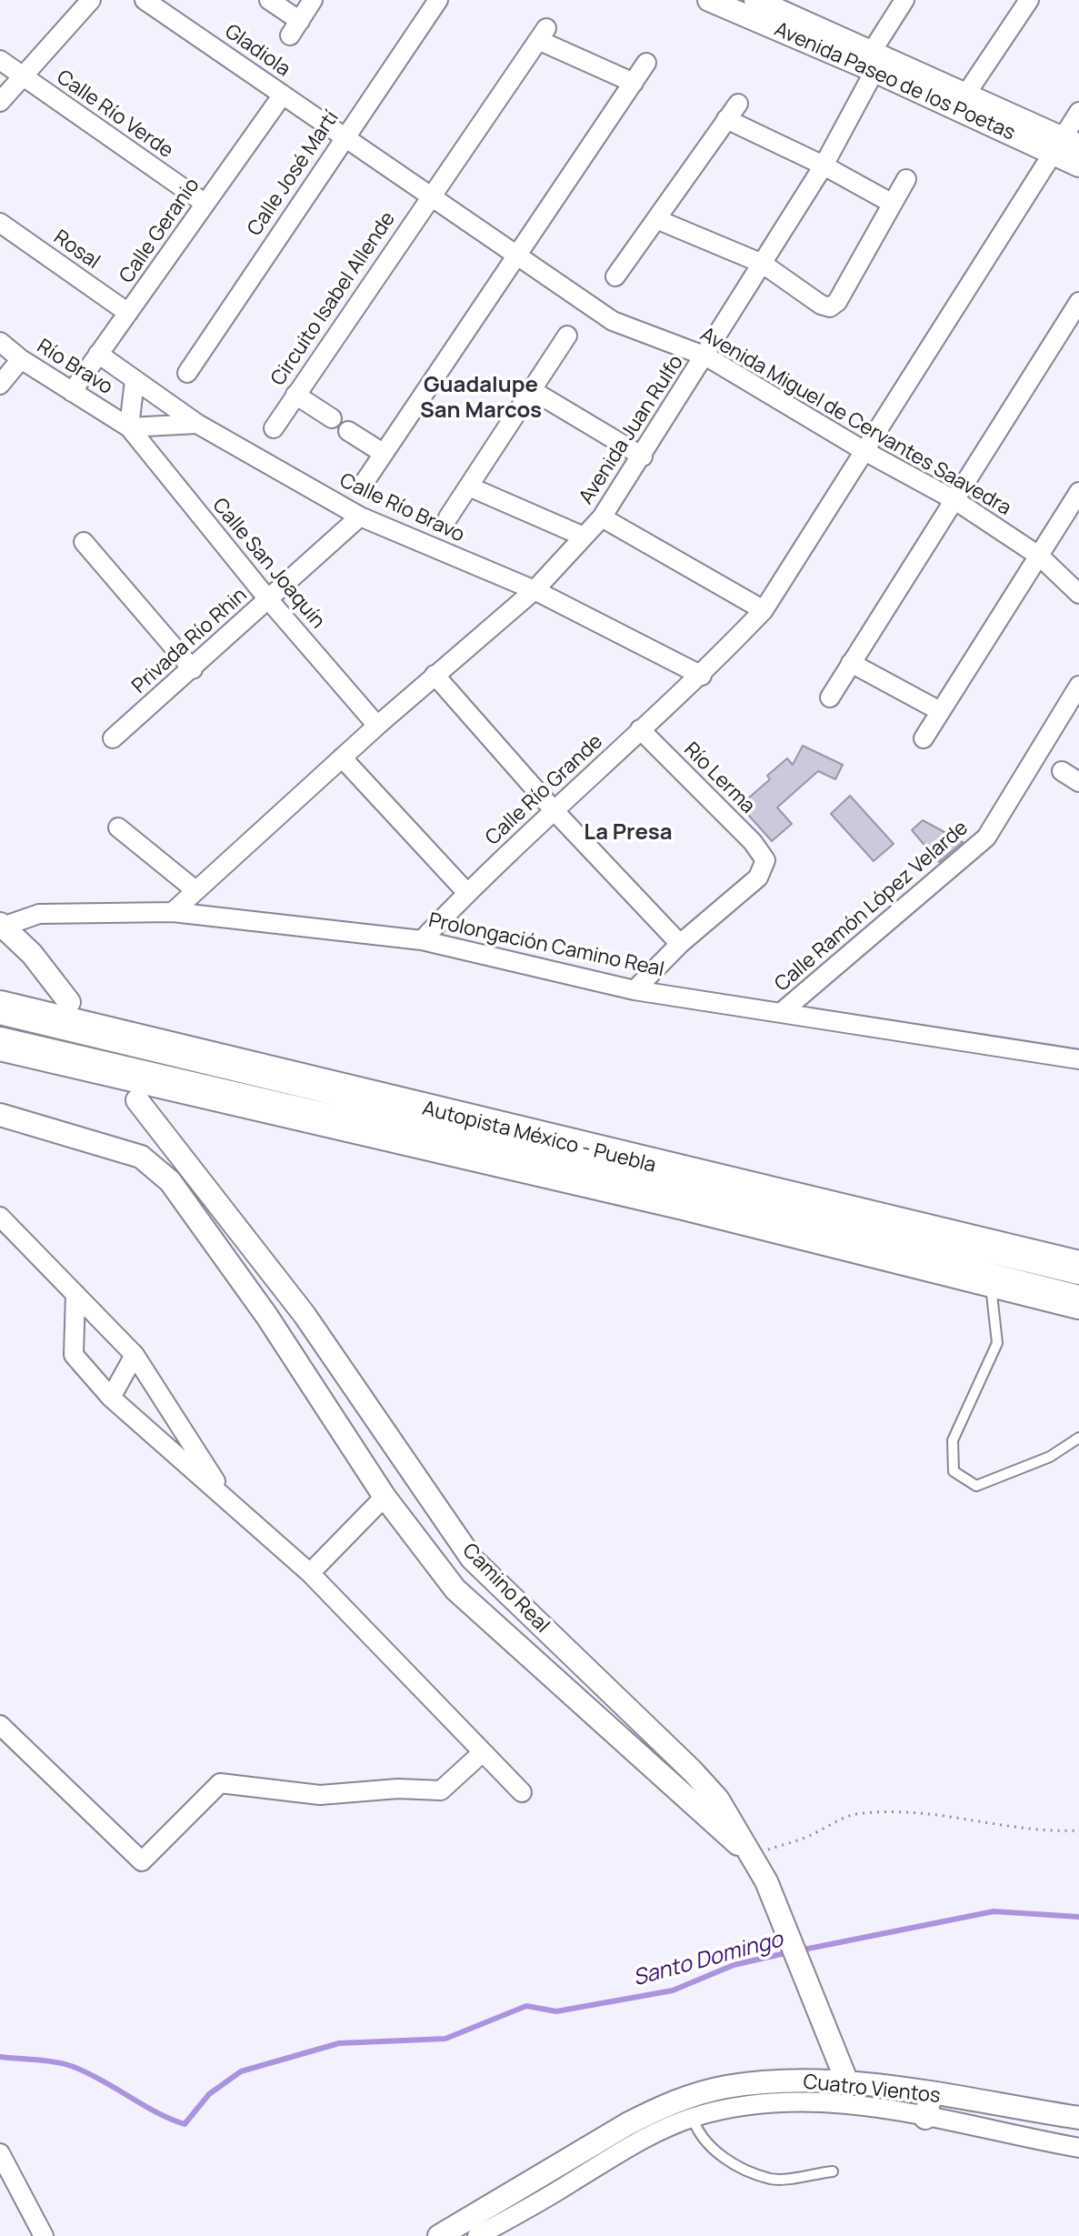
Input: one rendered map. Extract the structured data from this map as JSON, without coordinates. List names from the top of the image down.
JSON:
{
  "streets": {
    "highway": ["Autopista México - Puebla"],
    "street": [
      "Gladiola",
      "Avenida Paseo de los Poetas",
      "Calle Río Verde",
      "Calle José Martí",
      "Calle Geranio",
      "Rosal",
      "Circuito Isabel Allende",
      "Río Bravo",
      "Avenida Miguel de Cervantes Saavedra",
      "Avenida Juan Rulfo",
      "Calle Río Bravo",
      "Calle San Joaquín",
      "Privada Río Rhin",
      "Río Lerma",
      "Calle Río Grande",
      "Calle Ramón López Velarde",
      "Prolongación Camino Real",
      "Camino Real",
      "Cuatro Vientos"
    ]
  },
  "crossings": [
    ["Gladiola", "Calle José Martí"],
    ["Gladiola", "Calle Geranio"],
    ["Gladiola", "Avenida Miguel de Cervantes Saavedra"],
    ["Avenida Paseo de los Poetas", "Avenida Juan Rulfo"],
    ["Avenida Paseo de los Poetas", "Calle Río Grande"],
    ["Calle Río Verde", "Calle Geranio"],
    ["Calle José Martí", "Avenida Miguel de Cervantes Saavedra"],
    ["Calle Geranio", "Rosal"],
    ["Calle Geranio", "Río Bravo"],
    ["Calle Geranio", "Calle Río Bravo"],
    ["Circuito Isabel Allende", "Avenida Miguel de Cervantes Saavedra"],
    ["Río Bravo", "Calle San Joaquín"],
    ["Avenida Miguel de Cervantes Saavedra", "Avenida Juan Rulfo"],
    ["Avenida Miguel de Cervantes Saavedra", "Calle Río Grande"],
    ["Avenida Juan Rulfo", "Calle Río Bravo"],
    ["Avenida Juan Rulfo", "Calle San Joaquín"],
    ["Avenida Juan Rulfo", "Prolongación Camino Real"],
    ["Calle Río Bravo", "Privada Río Rhin"],
    ["Calle Río Bravo", "Calle Río Grande"],
    ["Calle San Joaquín", "Privada Río Rhin"],
    ["Río Lerma", "Calle Río Grande"],
    ["Calle Río Grande", "Prolongación Camino Real"],
    ["Calle Ramón López Velarde", "Prolongación Camino Real"],
    ["Camino Real", "Cuatro Vientos"]
  ],
  "districts": ["Guadalupe San Marcos", "La Presa"],
  "water": ["Santo Domingo"]
}
